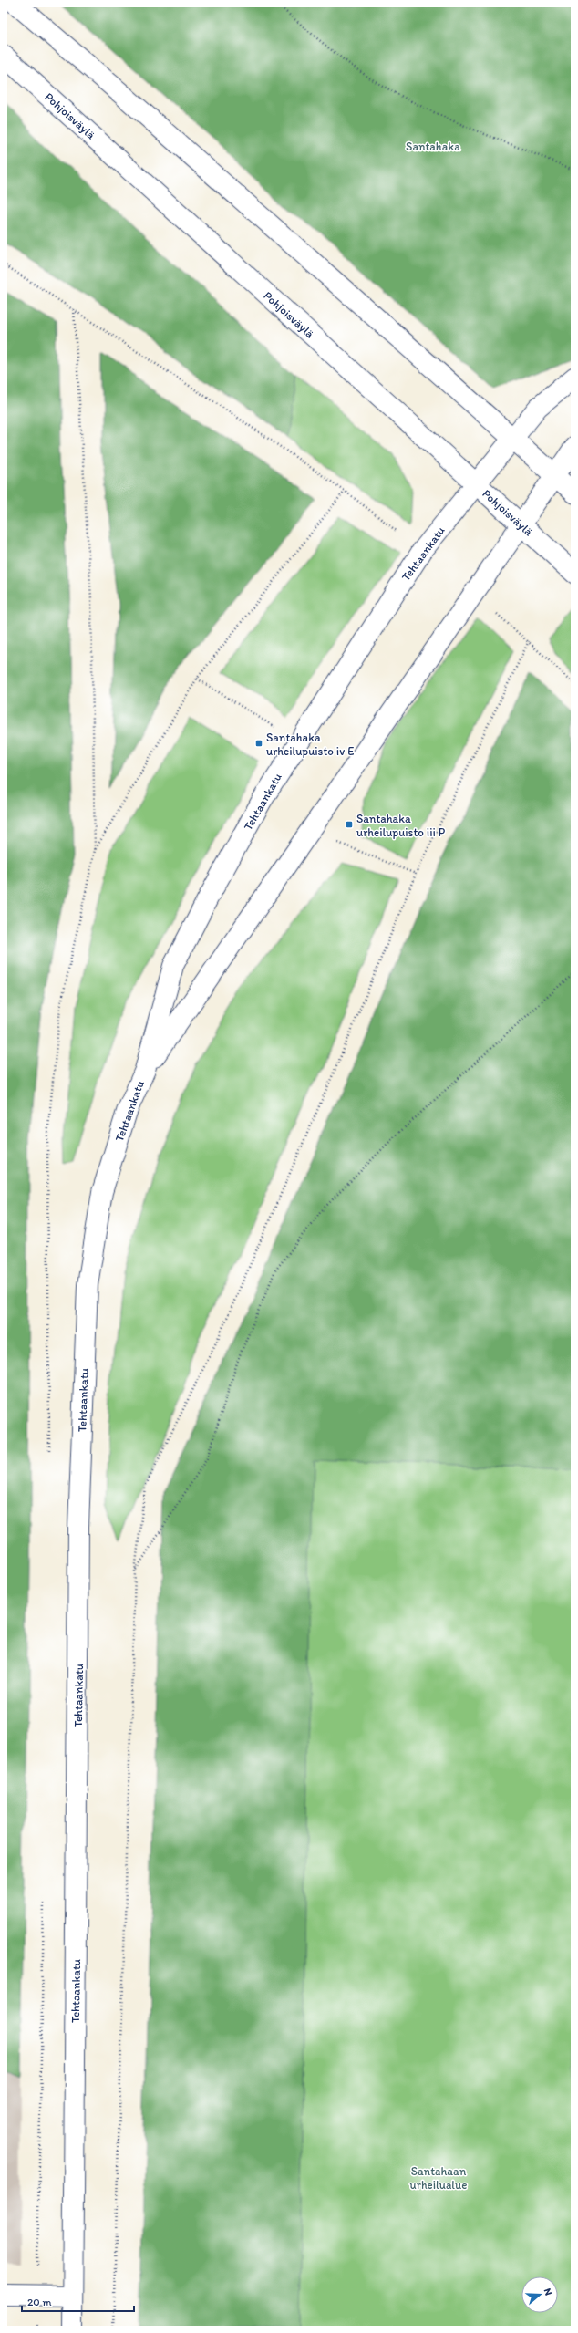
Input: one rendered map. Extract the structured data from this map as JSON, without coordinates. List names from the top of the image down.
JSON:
{
  "streets": {
    "main road": ["Pohjoisväylä", "Tehtaankatu"]
  },
  "crossings": [
    ["Pohjoisväylä", "Tehtaankatu"]
  ],
  "parks": ["Santahaka", "Santahaan urheilualue"],
  "places": {
    "transit": ["Santahaka urheilupuisto iv E", "Santahaka urheilupuisto iii P"]
  },
  "scale_bar": "20 m",
  "north": "right"
}
